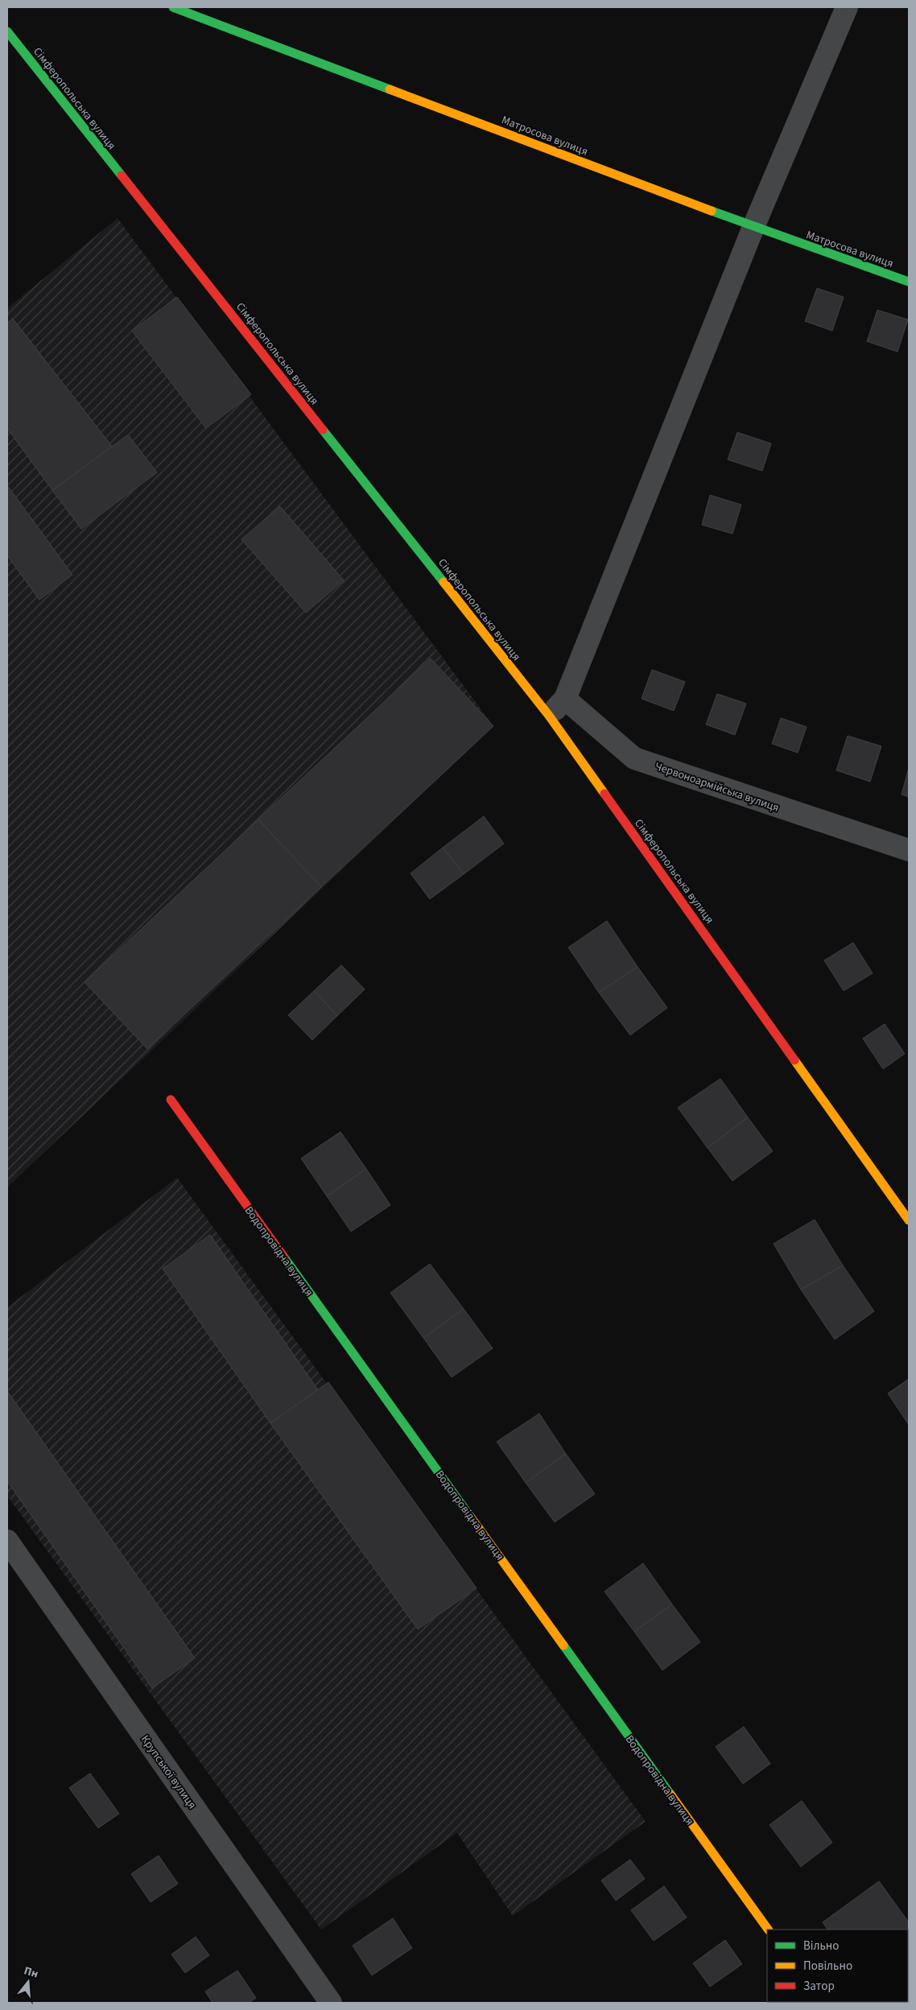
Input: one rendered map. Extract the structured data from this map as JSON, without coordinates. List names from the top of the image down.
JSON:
{
  "streets": {
    "street": [
      "Сімферопольська вулиця",
      "Матросова вулиця",
      "Червоноармійська вулиця",
      "Водопровідна вулиця",
      "Крупської вулиця"
    ]
  },
  "legend": ["Вільно", "Повільно", "Затор"],
  "north": "top"
}
